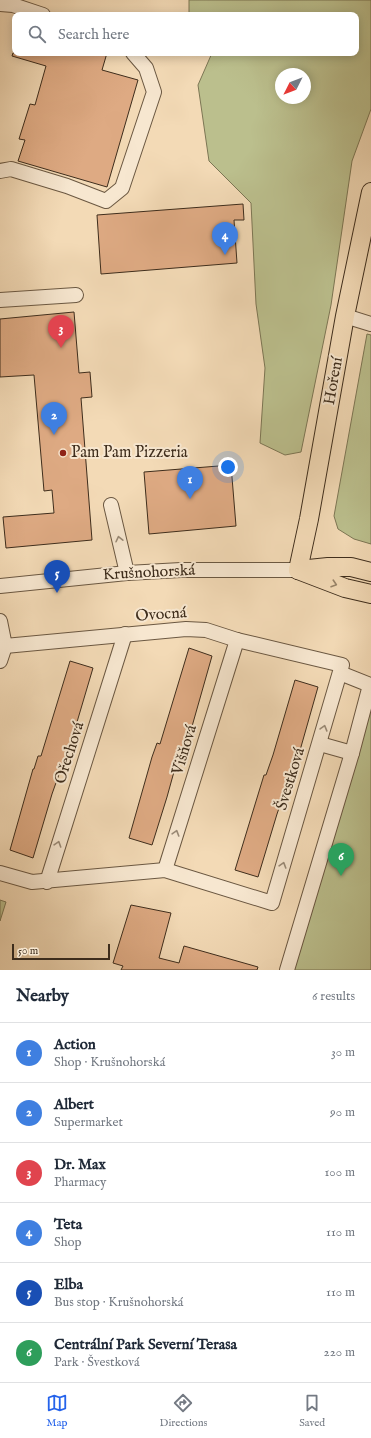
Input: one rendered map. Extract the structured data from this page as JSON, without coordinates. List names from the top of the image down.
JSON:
{
  "streets": {
    "main road": ["Hoření", "Krušnohorská"],
    "street": [
      "Ovocná",
      "Višňová",
      "Ořechová",
      "Švestková"
    ]
  },
  "crossings": [
    ["Hoření", "Krušnohorská"],
    ["Ovocná", "Višňová"],
    ["Ovocná", "Ořechová"],
    ["Ovocná", "Švestková"],
    ["Višňová", "Švestková"]
  ],
  "one_way": ["Višňová", "Ořechová"],
  "places": ["Pam Pam Pizzeria"],
  "scale_bar": "50 m",
  "north": "bottom left",
  "page": {
    "search": "Search here",
    "pins": [
      "4",
      "3",
      "2",
      "1",
      "5",
      "6"
    ],
    "scale": "50 m",
    "heading": ["Nearby", "6 results"],
    "list": [
      {
        "mark": "1",
        "name": "Action",
        "note": "Shop · Krušnohorská",
        "value": "30 m"
      },
      {
        "mark": "2",
        "name": "Albert",
        "note": "Supermarket",
        "value": "90 m"
      },
      {
        "mark": "3",
        "name": "Dr. Max",
        "note": "Pharmacy",
        "value": "100 m"
      },
      {
        "mark": "4",
        "name": "Teta",
        "note": "Shop",
        "value": "110 m"
      },
      {
        "mark": "5",
        "name": "Elba",
        "note": "Bus stop · Krušnohorská",
        "value": "110 m"
      },
      {
        "mark": "6",
        "name": "Centrální Park Severní Terasa",
        "note": "Park · Švestková",
        "value": "220 m"
      }
    ],
    "nav": ["Map", "Directions", "Saved"]
  }
}
